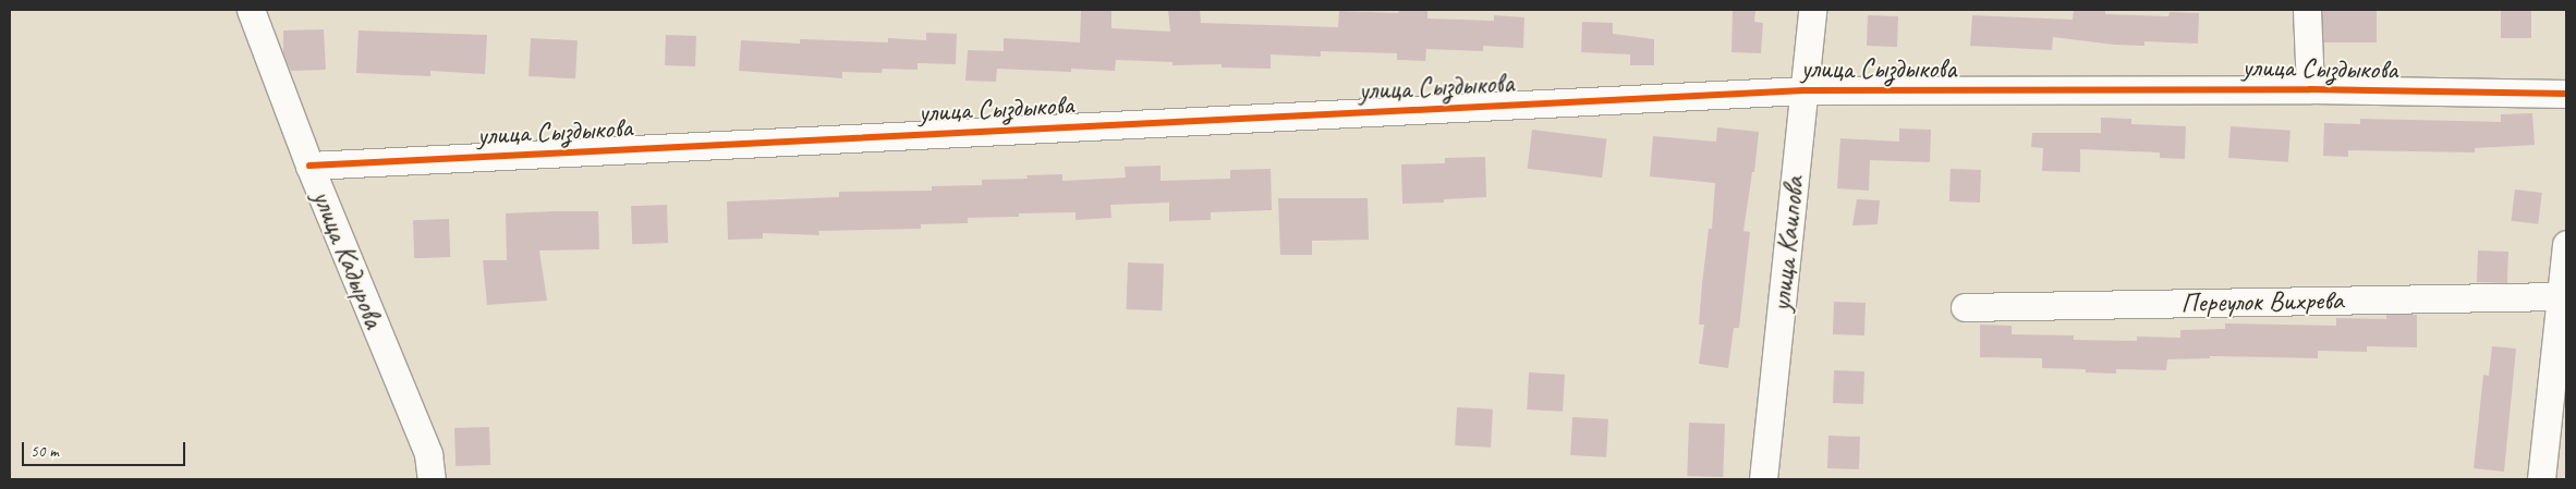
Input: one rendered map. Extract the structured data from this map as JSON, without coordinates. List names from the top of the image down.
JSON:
{
  "streets": {
    "street": [
      "улица Сыздыкова",
      "улица Каипова",
      "улица Кадырова",
      "Переулок Вихрева"
    ]
  },
  "crossings": [
    ["улица Сыздыкова", "улица Каипова"],
    ["улица Сыздыкова", "улица Кадырова"]
  ],
  "scale_bar": "50 m"
}
